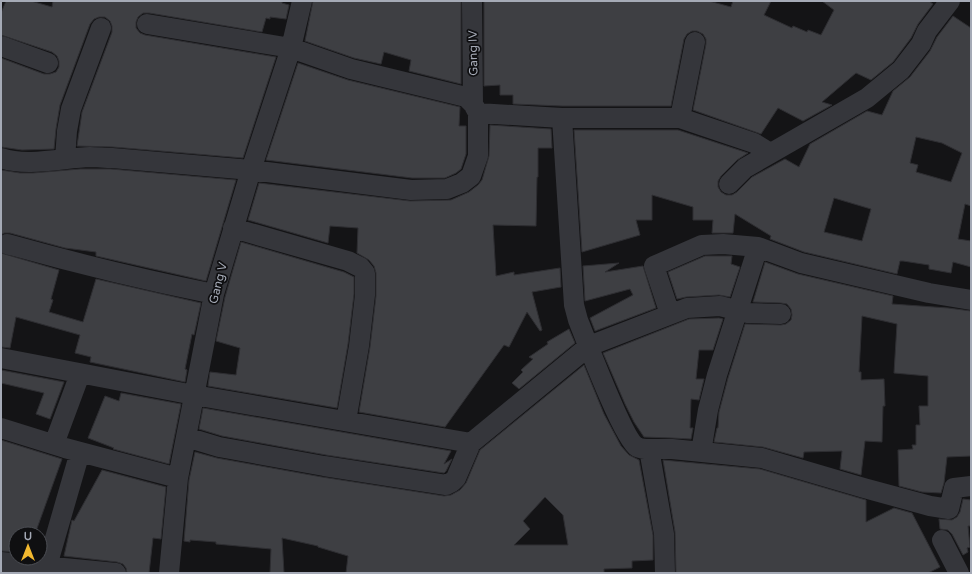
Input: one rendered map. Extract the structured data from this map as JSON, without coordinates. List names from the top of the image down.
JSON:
{
  "streets": {
    "street": ["Gang IV", "Gang V"]
  },
  "crossings": [
    ["Gang IV", "Gang V"]
  ],
  "north": "top"
}
